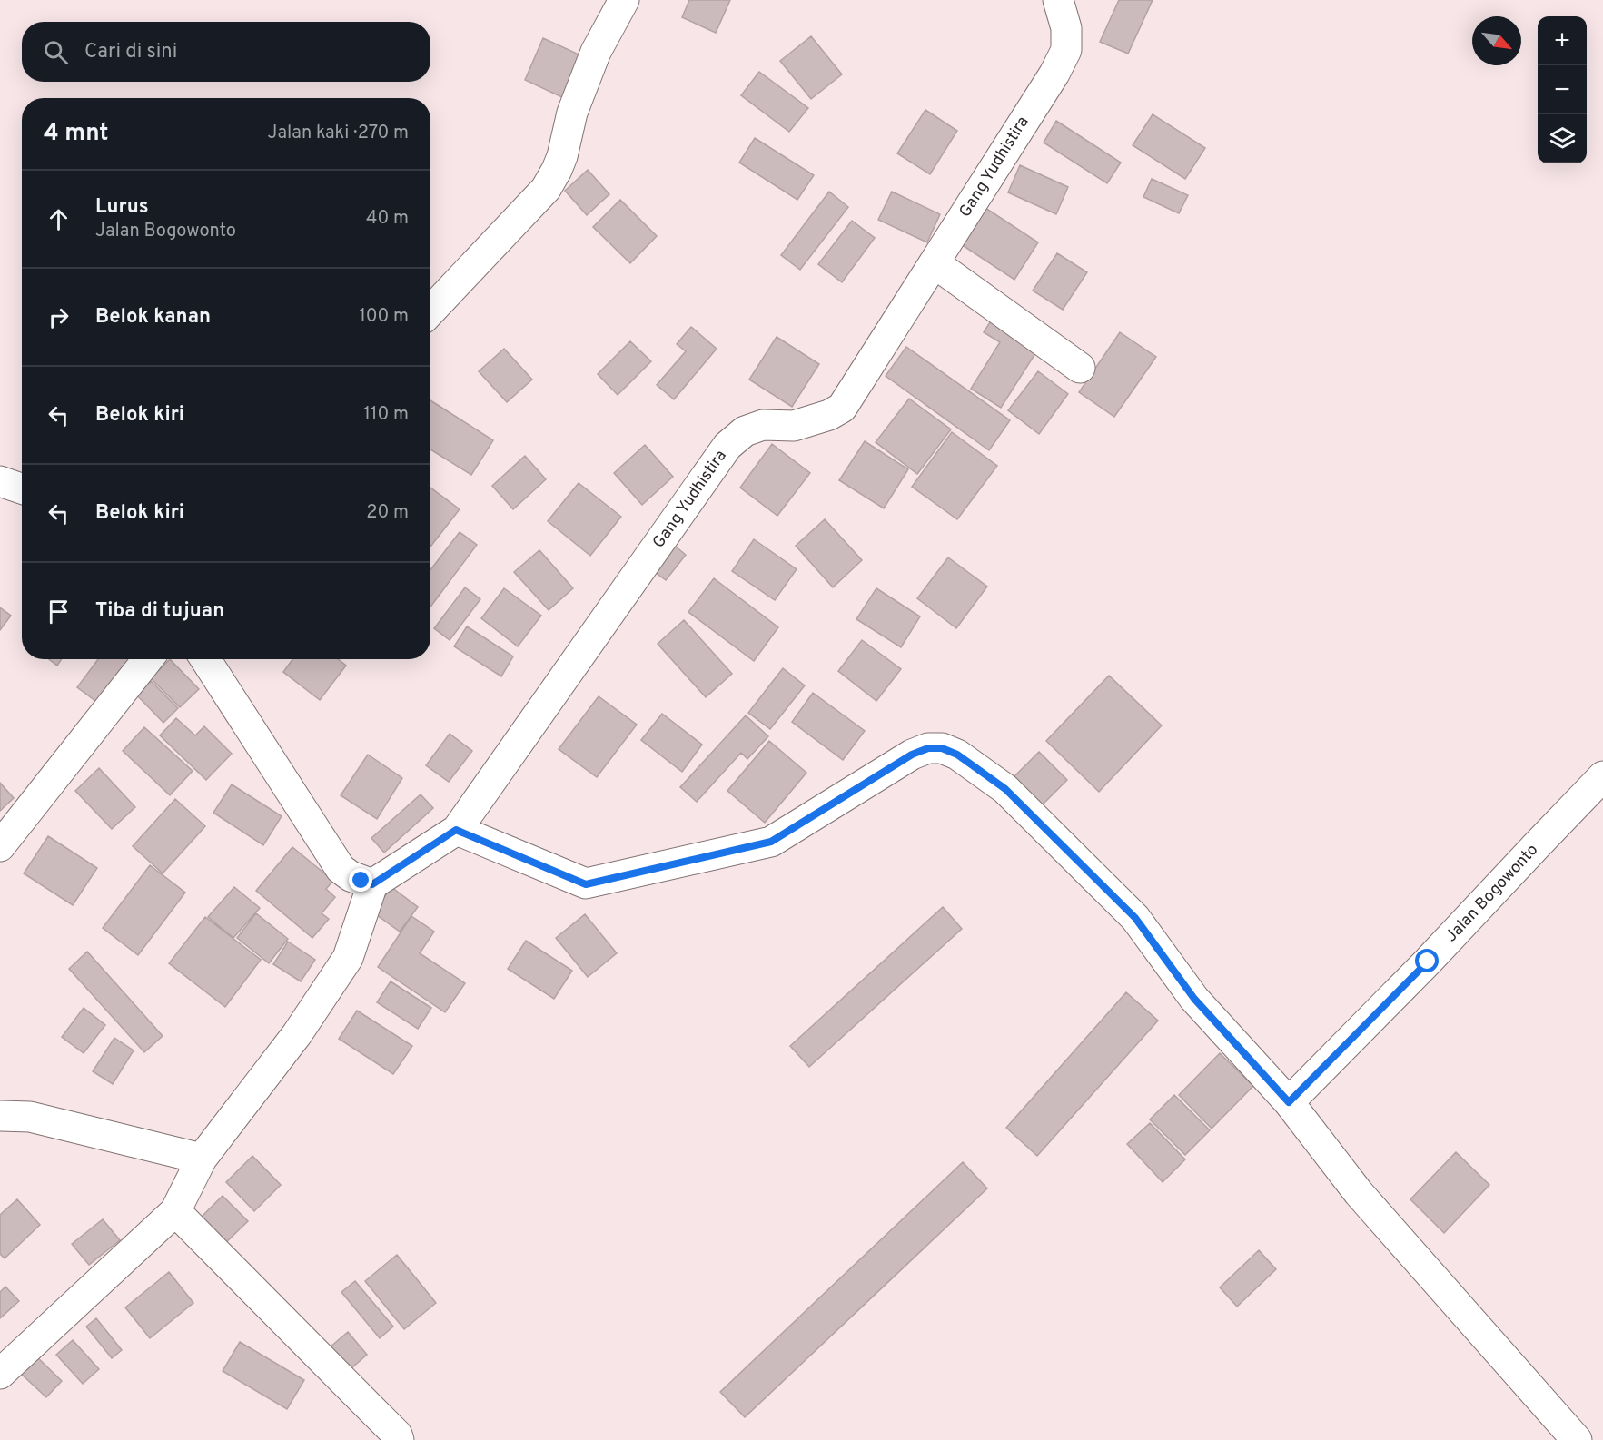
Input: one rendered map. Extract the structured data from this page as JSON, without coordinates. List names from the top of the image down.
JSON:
{
  "streets": {
    "street": ["Gang Yudhistira", "Jalan Bogowonto"]
  },
  "north": "bottom right",
  "page": {
    "map_buttons": ["+", "−"],
    "search": "Cari di sini",
    "heading": ["4 mnt", "Jalan kaki · 270 m"],
    "list": [
      ["Lurus", "Jalan Bogowonto", "40 m"],
      ["Belok kanan", "100 m"],
      ["Belok kiri", "110 m"],
      ["Belok kiri", "20 m"],
      "Tiba di tujuan"
    ]
  }
}
